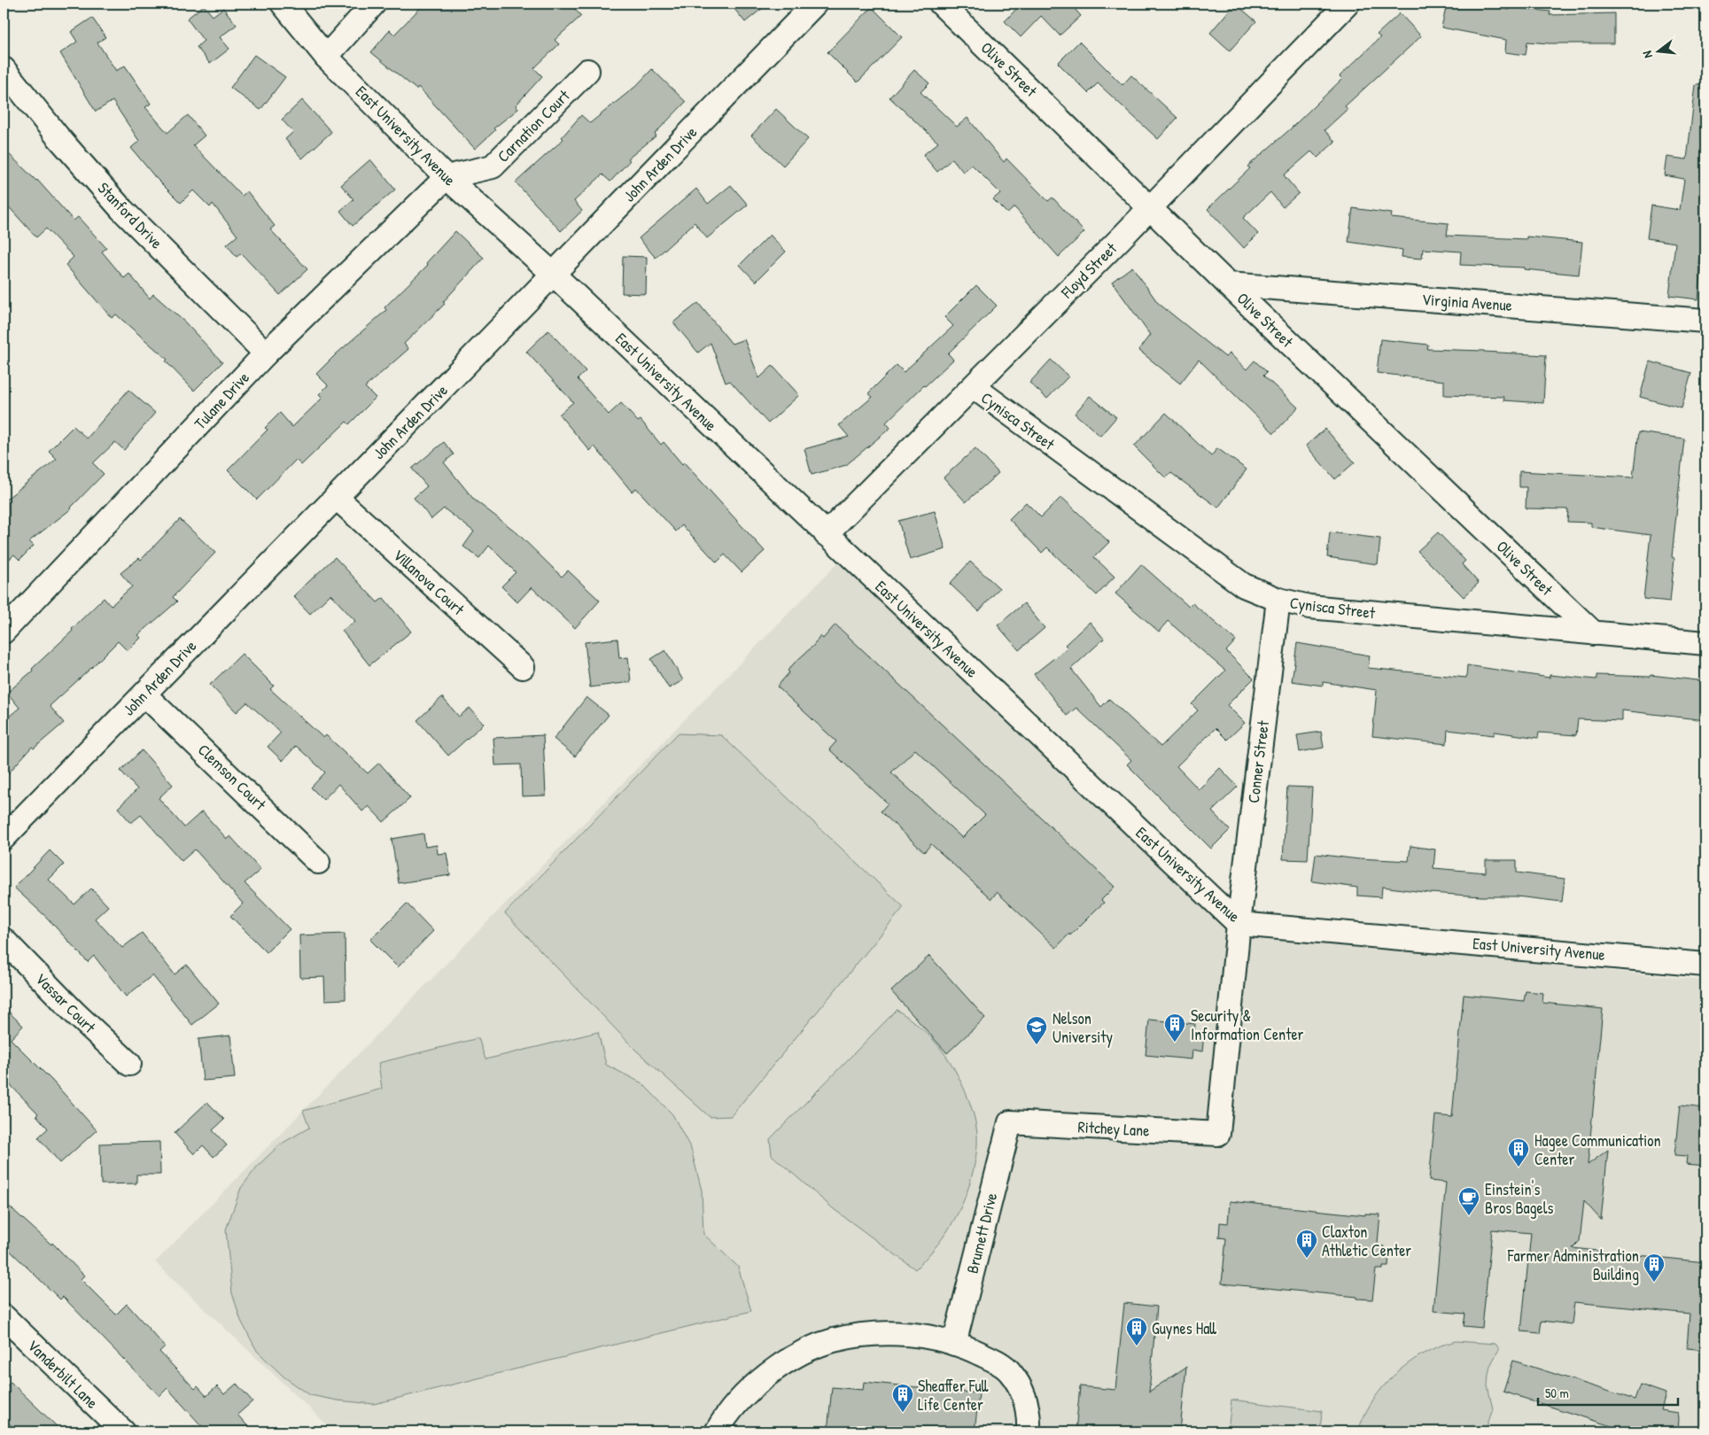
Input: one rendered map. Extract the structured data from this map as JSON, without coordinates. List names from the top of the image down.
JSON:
{
  "streets": {
    "street": [
      "Olive Street",
      "Carnation Court",
      "East University Avenue",
      "John Arden Drive",
      "Stanford Drive",
      "Floyd Street",
      "Virginia Avenue",
      "Tulane Drive",
      "Cynisca Street",
      "Villanova Court",
      "Conner Street",
      "Clemson Court",
      "Vassar Court",
      "Ritchey Lane",
      "Brumett Drive",
      "Vanderbilt Lane"
    ]
  },
  "crossings": [
    ["Olive Street", "Floyd Street"],
    ["Olive Street", "Virginia Avenue"],
    ["Olive Street", "Cynisca Street"],
    ["Carnation Court", "East University Avenue"],
    ["Carnation Court", "Tulane Drive"],
    ["East University Avenue", "John Arden Drive"],
    ["East University Avenue", "Floyd Street"],
    ["East University Avenue", "Tulane Drive"],
    ["East University Avenue", "Conner Street"],
    ["John Arden Drive", "Villanova Court"],
    ["John Arden Drive", "Clemson Court"],
    ["Stanford Drive", "Tulane Drive"],
    ["Floyd Street", "Cynisca Street"],
    ["Cynisca Street", "Conner Street"],
    ["Conner Street", "Ritchey Lane"],
    ["Ritchey Lane", "Brumett Drive"]
  ],
  "places": {
    "building": [
      "Security & Information Center",
      "Hagee Communication Center",
      "Claxton Athletic Center",
      "Farmer Administration Building",
      "Guynes Hall",
      "Sheaffer Full Life Center"
    ],
    "school or university": ["Nelson University"],
    "cafe": ["Einstein's Bros Bagels"]
  },
  "scale_bar": "50 m",
  "north": "left"
}
